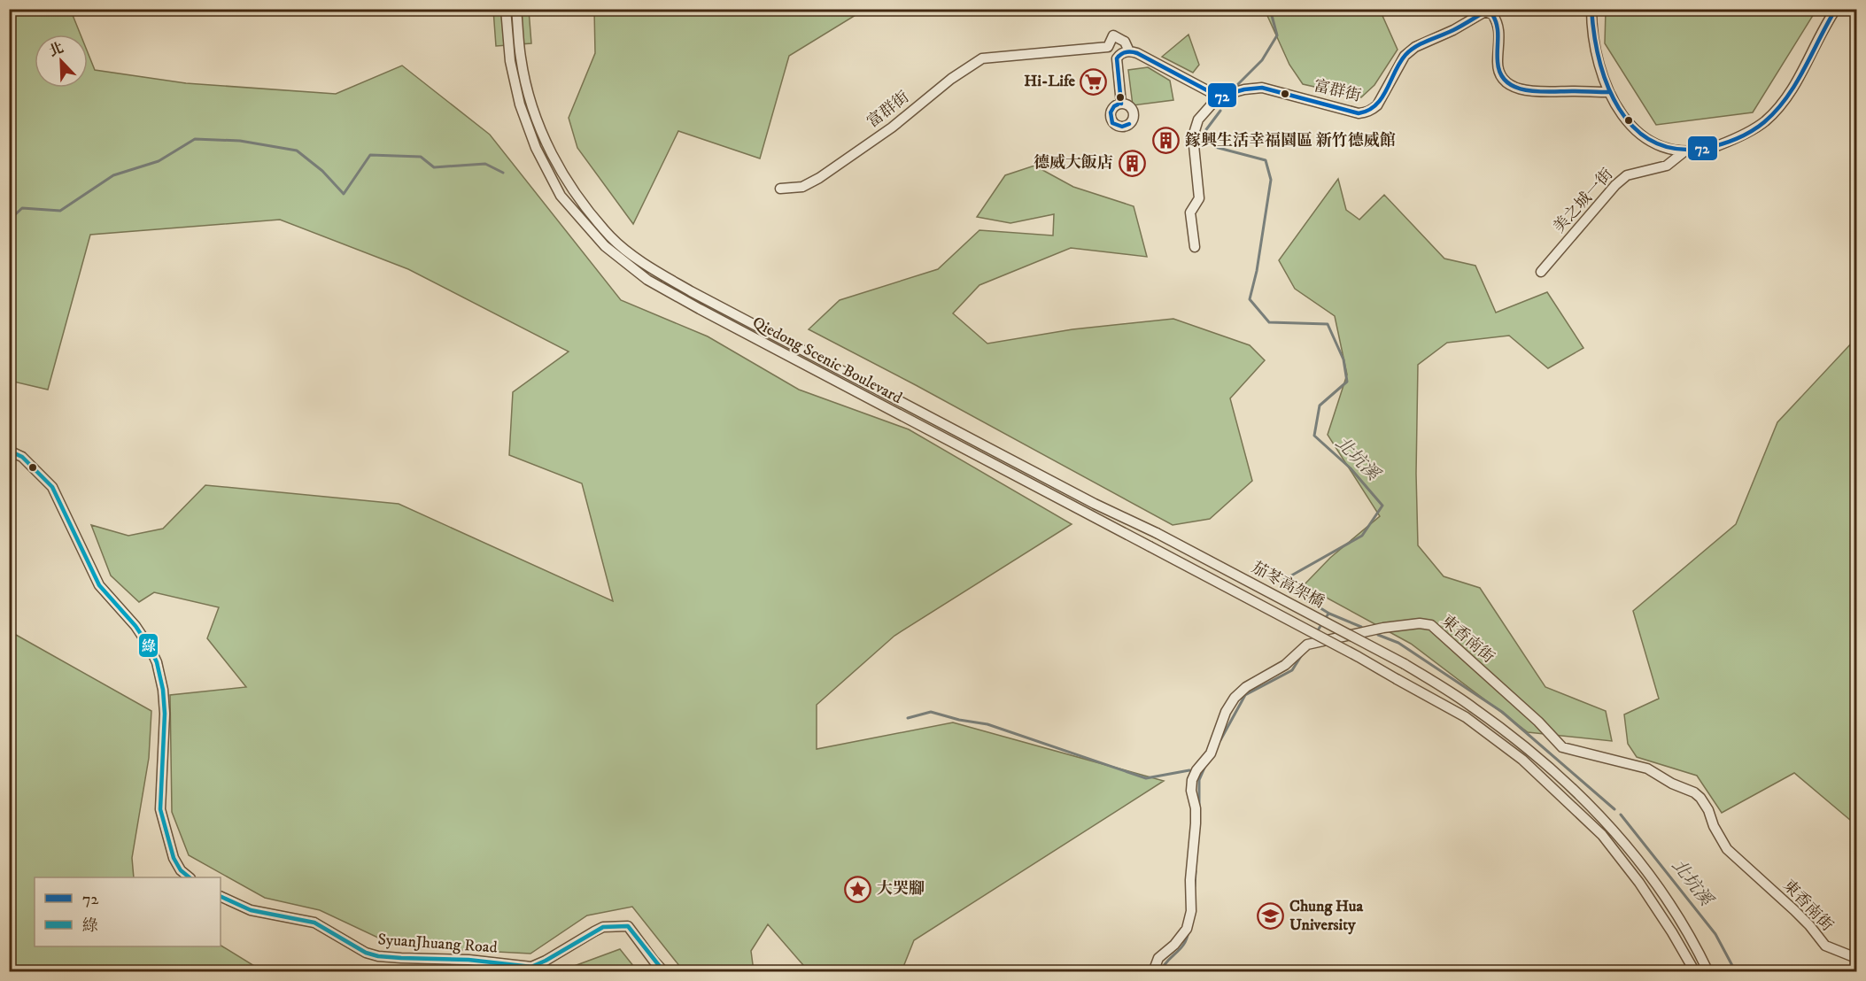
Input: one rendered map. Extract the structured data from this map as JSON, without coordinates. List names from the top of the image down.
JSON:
{
  "streets": {
    "street": [
      "富群街",
      "美之城一街",
      "Qiedong Scenic Boulevard",
      "茄苳高架橋",
      "東香南街",
      "SyuanJhuang Road"
    ]
  },
  "crossings": [
    ["Qiedong Scenic Boulevard", "茄苳高架橋"]
  ],
  "water": ["北坑溪"],
  "places": {
    "supermarket": ["Hi-Life"],
    "building": ["鎵興生活幸福園區 新竹德威館", "德威大飯店"],
    "place": ["大哭腳"],
    "school or university": ["Chung Hua University"]
  },
  "lines": ["transit line 72", "transit line 綠"],
  "legend": ["72", "綠"],
  "north": "top left"
}
